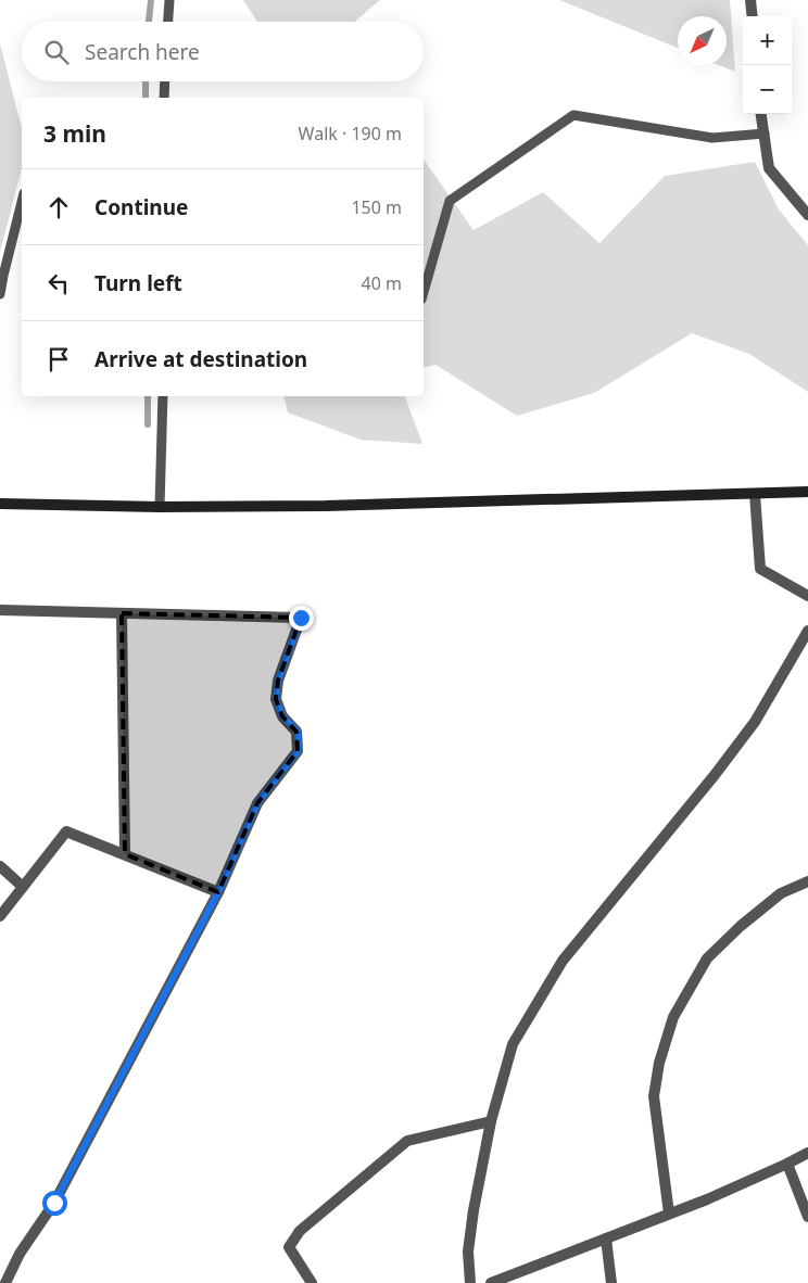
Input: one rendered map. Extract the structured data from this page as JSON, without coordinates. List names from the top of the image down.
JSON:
{
  "north": "bottom left",
  "page": {
    "map_buttons": ["+", "−"],
    "search": "Search here",
    "heading": ["3 min", "Walk · 190 m"],
    "list": [
      ["Continue", "150 m"],
      ["Turn left", "40 m"],
      "Arrive at destination"
    ]
  }
}
